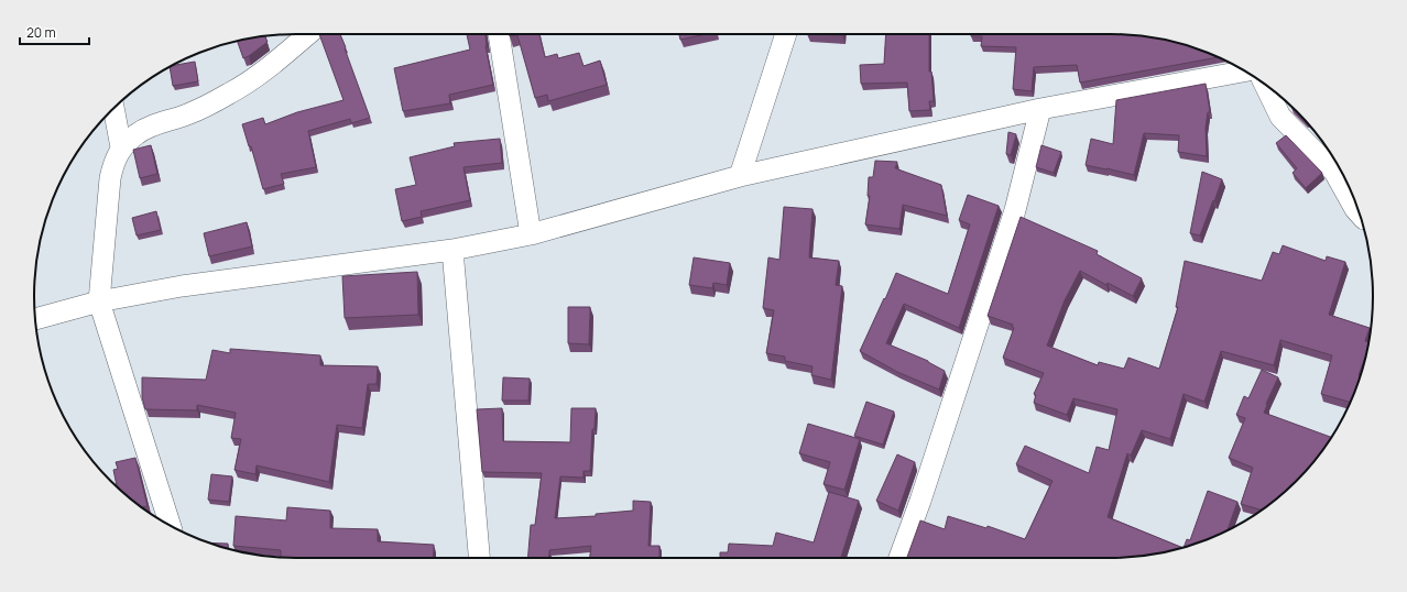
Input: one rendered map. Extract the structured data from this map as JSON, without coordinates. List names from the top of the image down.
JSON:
{
  "scale_bar": "20 m"
}
